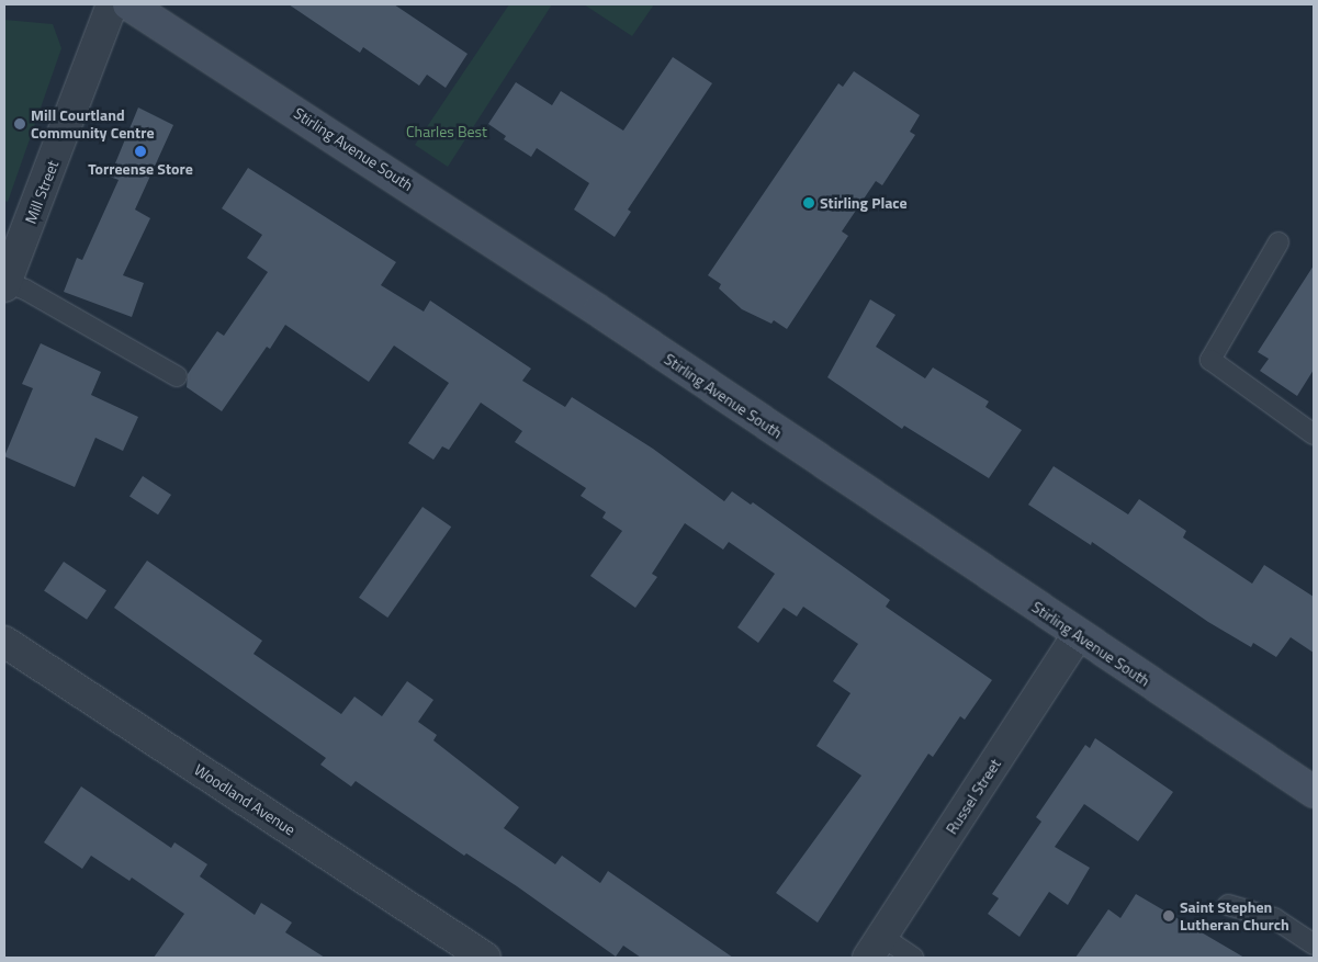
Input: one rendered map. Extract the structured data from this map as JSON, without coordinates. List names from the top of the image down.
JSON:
{
  "streets": {
    "street": [
      "Stirling Avenue South",
      "Mill Street",
      "Russel Street",
      "Woodland Avenue"
    ]
  },
  "crossings": [
    ["Stirling Avenue South", "Russel Street"]
  ],
  "parks": ["Charles Best"],
  "places": [
    "Mill Courtland Community Centre",
    "Torreense Store",
    "Stirling Place",
    "Saint Stephen Lutheran Church"
  ]
}
